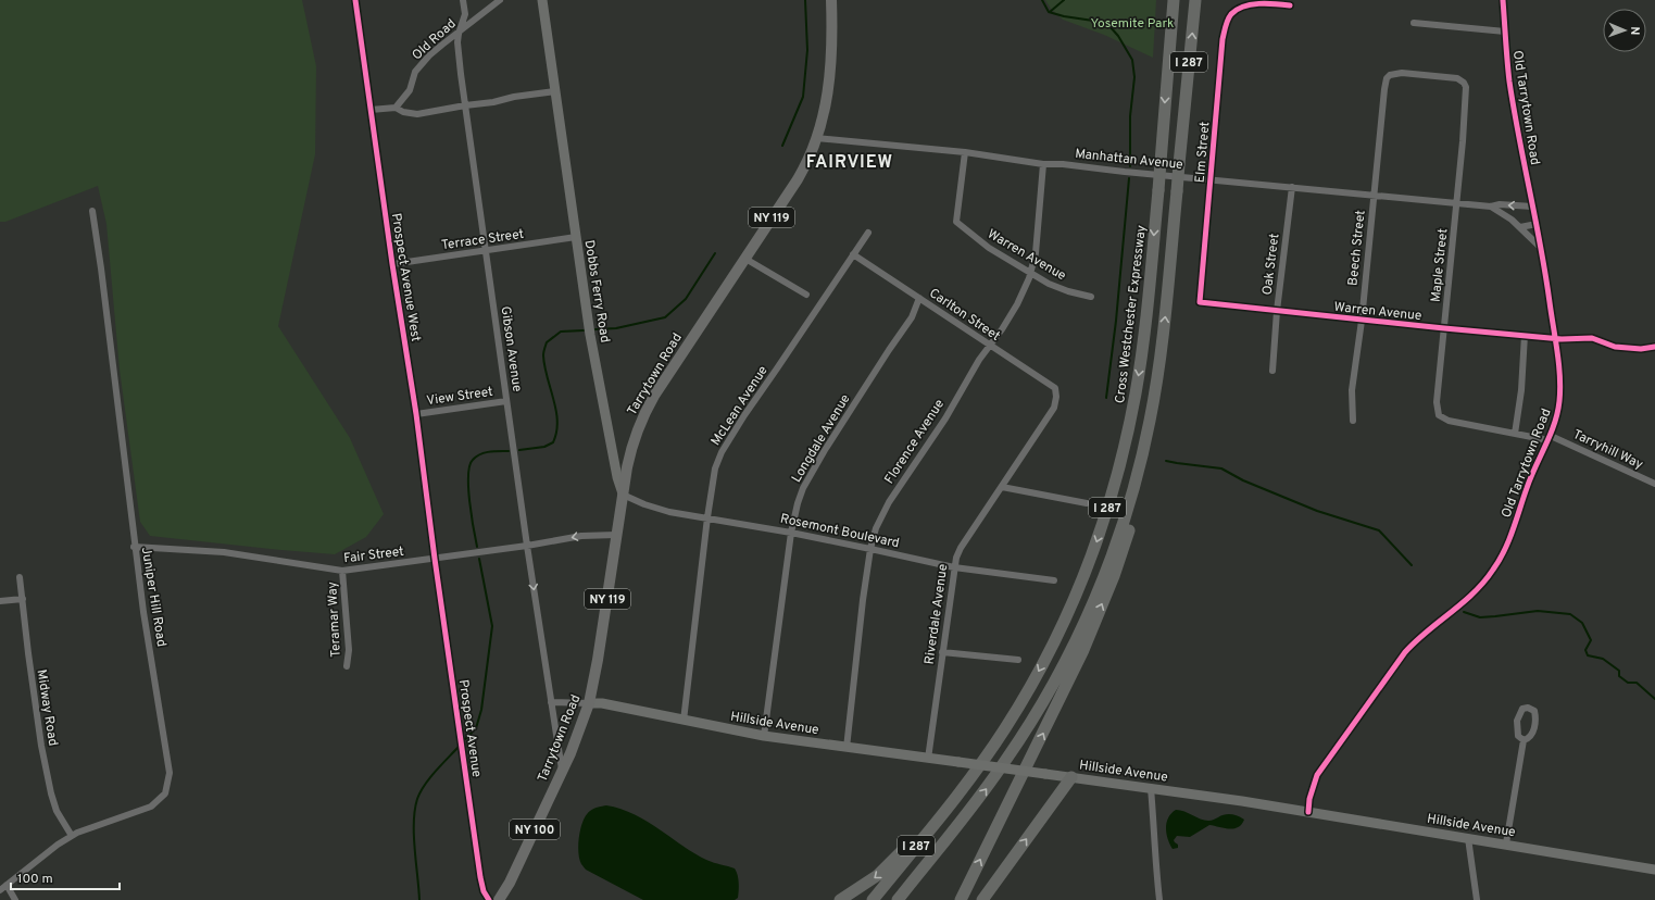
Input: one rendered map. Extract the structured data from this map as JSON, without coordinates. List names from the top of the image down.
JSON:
{
  "streets": {
    "highway": ["I 287", "Cross Westchester Expressway"],
    "main road": [
      "NY 119",
      "Dobbs Ferry Road",
      "Tarrytown Road",
      "Hillside Avenue",
      "NY 100"
    ],
    "street": [
      "Old Road",
      "Old Tarrytown Road",
      "Elm Street",
      "Manhattan Avenue",
      "Terrace Street",
      "Beech Street",
      "Warren Avenue",
      "Oak Street",
      "Maple Street",
      "Prospect Avenue West",
      "Carlton Street",
      "Gibson Avenue",
      "View Street",
      "McLean Avenue",
      "Longdale Avenue",
      "Florence Avenue",
      "Tarryhill Way",
      "Rosemont Boulevard",
      "Fair Street",
      "Juniper Hill Road",
      "Riverdale Avenue",
      "Teramar Way",
      "Midway Road",
      "Prospect Avenue"
    ]
  },
  "crossings": [
    ["Old Road", "Gibson Avenue"],
    ["Old Tarrytown Road", "Manhattan Avenue"],
    ["Old Tarrytown Road", "Warren Avenue"],
    ["Old Tarrytown Road", "Maple Street"],
    ["Old Tarrytown Road", "Tarryhill Way"],
    ["Old Tarrytown Road", "Hillside Avenue"],
    ["Elm Street", "Manhattan Avenue"],
    ["Elm Street", "Warren Avenue"],
    ["Manhattan Avenue", "Beech Street"],
    ["Manhattan Avenue", "Warren Avenue"],
    ["Manhattan Avenue", "Oak Street"],
    ["Manhattan Avenue", "Maple Street"],
    ["Manhattan Avenue", "Tarrytown Road"],
    ["Manhattan Avenue", "Florence Avenue"],
    ["Terrace Street", "Prospect Avenue West"],
    ["Terrace Street", "Dobbs Ferry Road"],
    ["Terrace Street", "Gibson Avenue"],
    ["Beech Street", "Warren Avenue"],
    ["Beech Street", "Maple Street"],
    ["Warren Avenue", "Oak Street"],
    ["Warren Avenue", "Maple Street"],
    ["Warren Avenue", "Florence Avenue"],
    ["Maple Street", "Tarryhill Way"],
    ["Prospect Avenue West", "View Street"],
    ["Prospect Avenue West", "Fair Street"],
    ["Prospect Avenue West", "Prospect Avenue"],
    ["Dobbs Ferry Road", "Tarrytown Road"],
    ["Dobbs Ferry Road", "Rosemont Boulevard"],
    ["Carlton Street", "McLean Avenue"],
    ["Carlton Street", "Longdale Avenue"],
    ["Carlton Street", "Florence Avenue"],
    ["Carlton Street", "Riverdale Avenue"],
    ["Gibson Avenue", "Tarrytown Road"],
    ["Gibson Avenue", "View Street"],
    ["Gibson Avenue", "Fair Street"],
    ["Tarrytown Road", "Rosemont Boulevard"],
    ["Tarrytown Road", "Fair Street"],
    ["Tarrytown Road", "Hillside Avenue"],
    ["McLean Avenue", "Rosemont Boulevard"],
    ["McLean Avenue", "Hillside Avenue"],
    ["Longdale Avenue", "Rosemont Boulevard"],
    ["Longdale Avenue", "Hillside Avenue"],
    ["Florence Avenue", "Rosemont Boulevard"],
    ["Florence Avenue", "Hillside Avenue"],
    ["Rosemont Boulevard", "Riverdale Avenue"],
    ["Fair Street", "Juniper Hill Road"],
    ["Fair Street", "Teramar Way"],
    ["Fair Street", "Prospect Avenue"],
    ["Juniper Hill Road", "Midway Road"],
    ["Riverdale Avenue", "Hillside Avenue"]
  ],
  "districts": ["FAIRVIEW"],
  "parks": ["Yosemite Park"],
  "scale_bar": "100 m",
  "north": "right"
}
